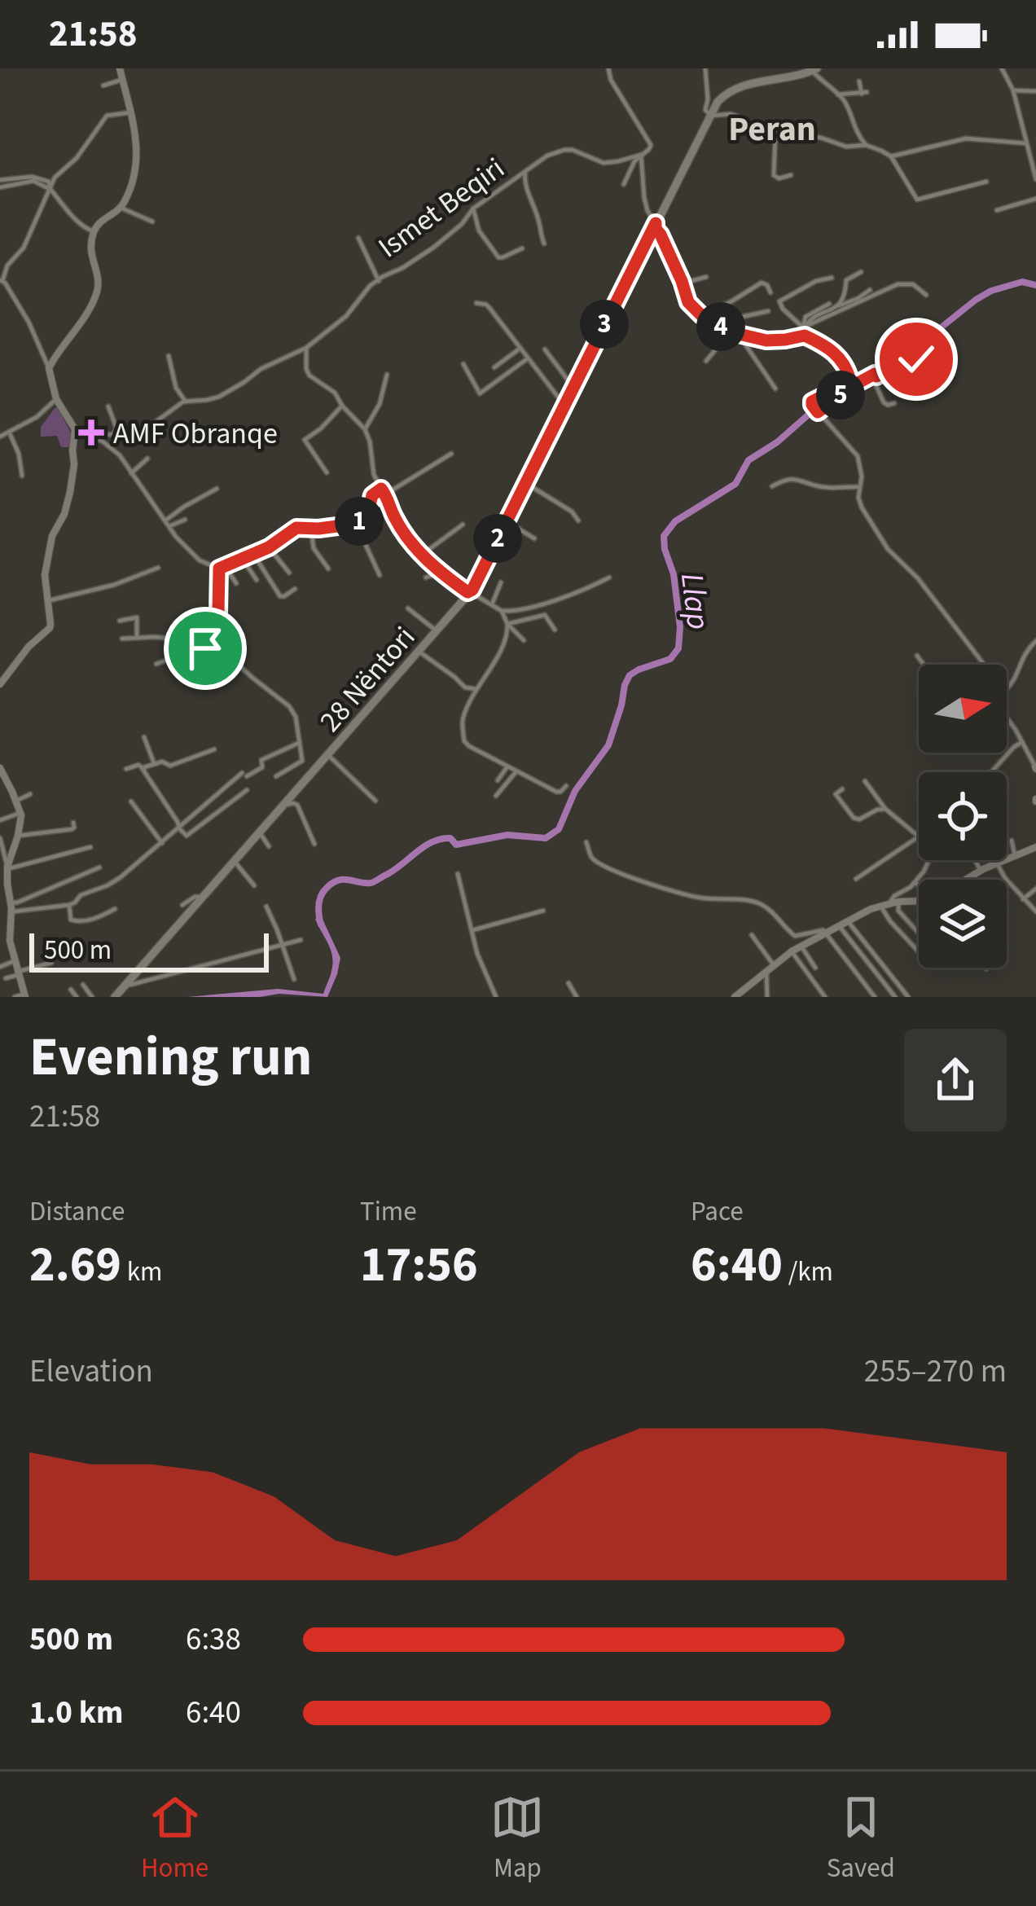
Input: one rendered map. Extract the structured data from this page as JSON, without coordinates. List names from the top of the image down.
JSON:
{
  "streets": {
    "main road": ["28 Nëntori"],
    "street": ["Ismet Beqiri"]
  },
  "districts": ["Peran"],
  "water": ["Llap"],
  "places": {
    "health": ["AMF Obranqe"]
  },
  "scale_bar": "500 m",
  "north": "right",
  "page": {
    "status": "21:58",
    "pins": [
      "3",
      "4",
      "5",
      "1",
      "2"
    ],
    "scale": "500 m",
    "heading": ["Evening run", "21:58"],
    "stats": [
      ["Distance", "2.69 km"],
      ["Time", "17:56"],
      ["Pace", "6:40 /km"]
    ],
    "chart": ["Elevation", "255–270 m"],
    "list": [
      {
        "name": "500 m",
        "note": "6:38"
      },
      {
        "name": "1.0 km",
        "note": "6:40"
      }
    ],
    "tabs": ["Home", "Map", "Saved"]
  }
}
